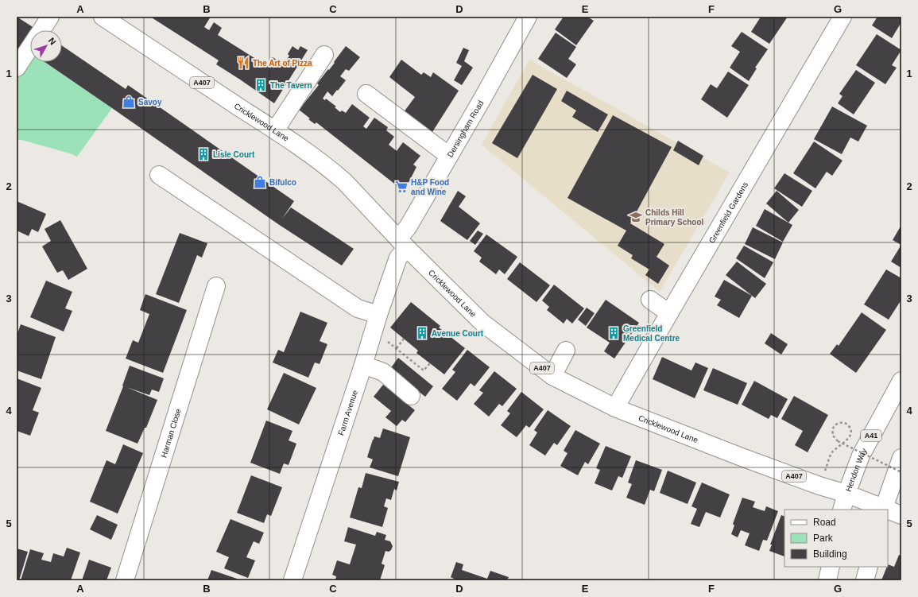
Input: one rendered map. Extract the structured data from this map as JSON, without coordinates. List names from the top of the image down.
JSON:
{
  "streets": {
    "main road": [
      "A407",
      "Cricklewood Lane",
      "Dersingham Road",
      "Greenfield Gardens",
      "Farm Avenue",
      "Harman Close",
      "A41",
      "Hendon Way"
    ]
  },
  "crossings": [
    ["Cricklewood Lane", "Dersingham Road"],
    ["Cricklewood Lane", "Greenfield Gardens"],
    ["Cricklewood Lane", "Farm Avenue"],
    ["Cricklewood Lane", "Hendon Way"],
    ["Dersingham Road", "Farm Avenue"]
  ],
  "places": {
    "restaurant": ["The Art of Pizza"],
    "building": [
      "The Tavern",
      "Lisle Court",
      "Avenue Court",
      "Greenfield Medical Centre"
    ],
    "shop": ["Savoy", "Bifulco"],
    "supermarket": ["H&P Food and Wine"],
    "school or university": ["Childs Hill Primary School"]
  },
  "legend": ["Road", "Park", "Building"],
  "north": "top right",
  "grid": {
    "columns": [
      "A",
      "B",
      "C",
      "D",
      "E",
      "F",
      "G"
    ],
    "rows": [
      "1",
      "2",
      "3",
      "4",
      "5"
    ]
  }
}
